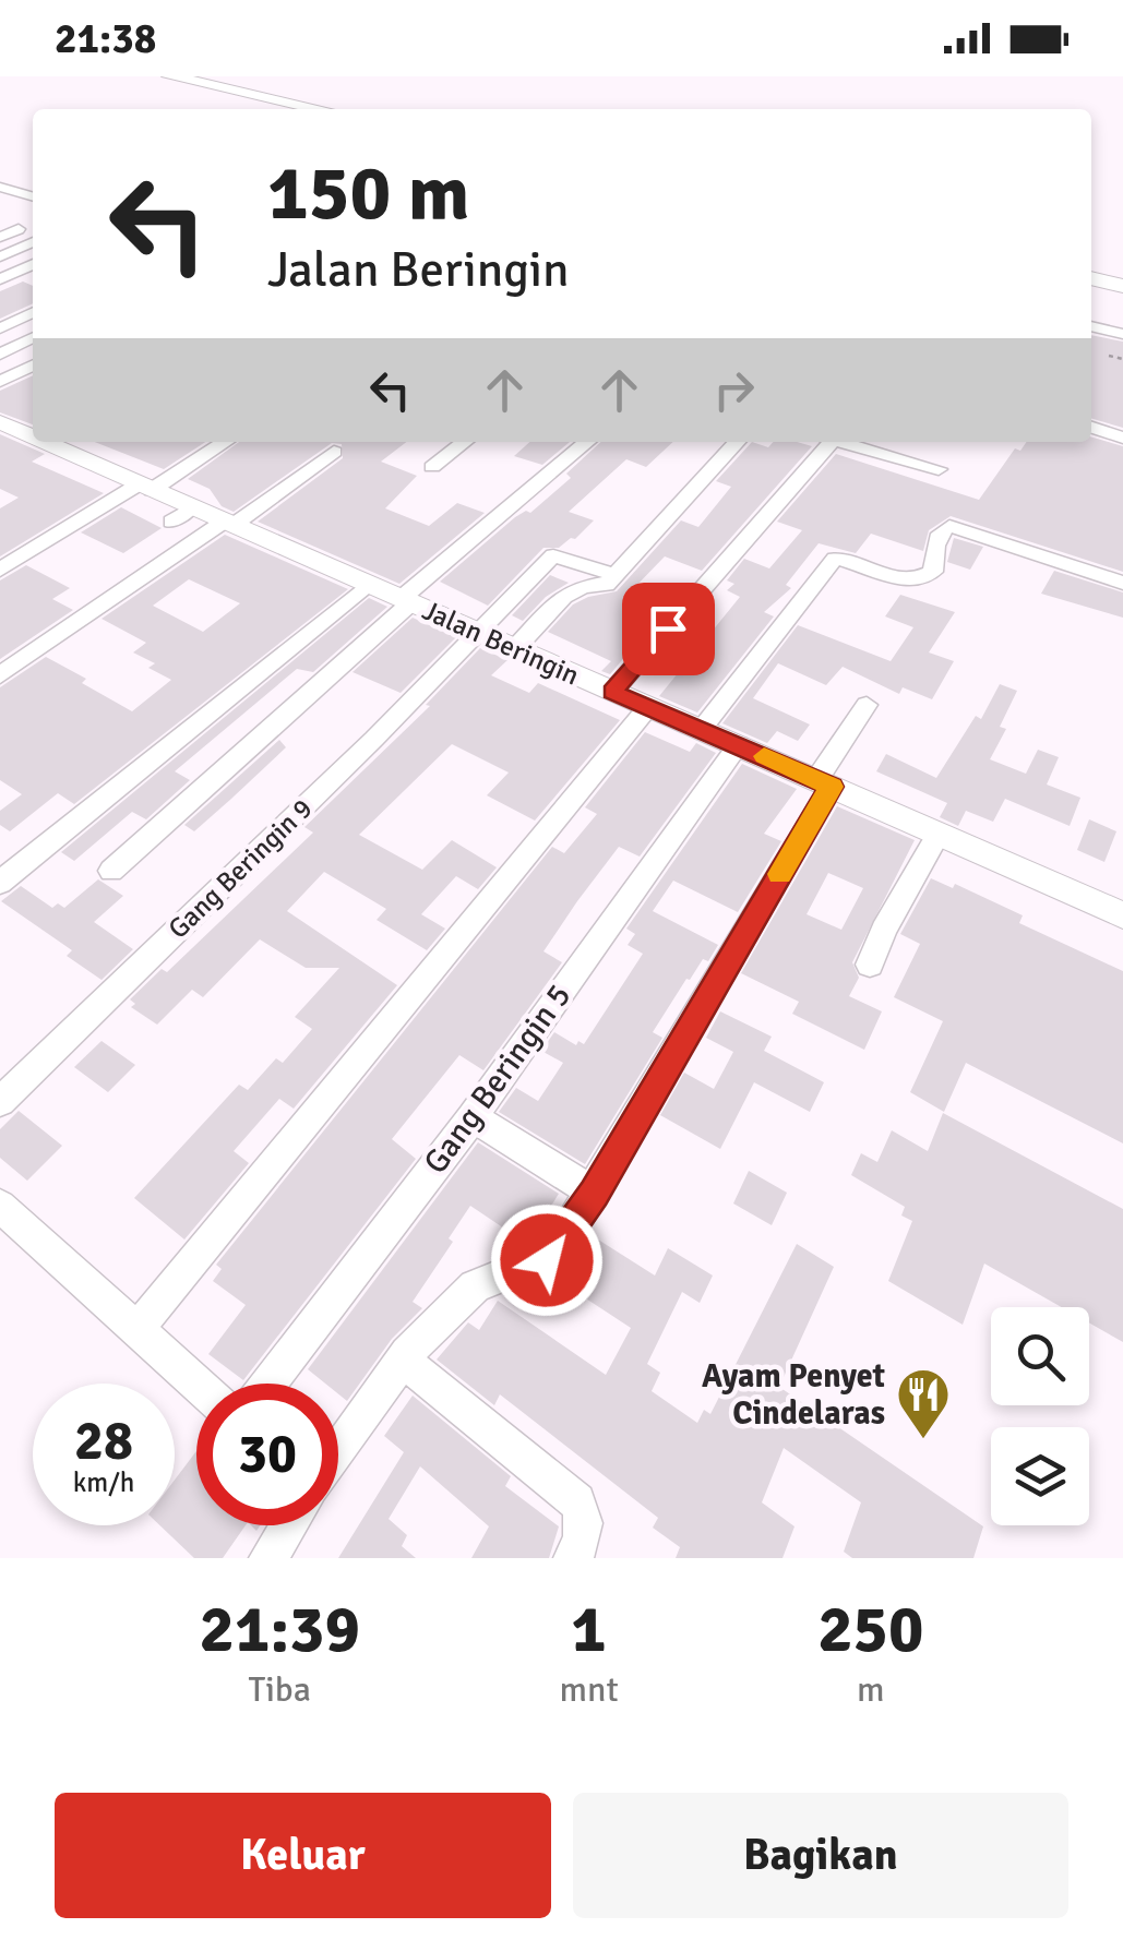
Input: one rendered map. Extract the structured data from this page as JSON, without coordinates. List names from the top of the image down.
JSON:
{
  "streets": {
    "street": ["Jalan Beringin", "Gang Beringin 9", "Gang Beringin 5"]
  },
  "crossings": [
    ["Jalan Beringin", "Gang Beringin 9"],
    ["Jalan Beringin", "Gang Beringin 5"]
  ],
  "places": {
    "restaurant": ["Ayam Penyet Cindelaras"]
  },
  "page": {
    "status": "21:38",
    "turn": ["150 m", "Jalan Beringin"],
    "speed": "28 km/h",
    "limit": "30",
    "eta": [
      "21:39",
      "Tiba",
      "1",
      "mnt",
      "250",
      "m"
    ],
    "buttons": ["Keluar", "Bagikan"]
  }
}
